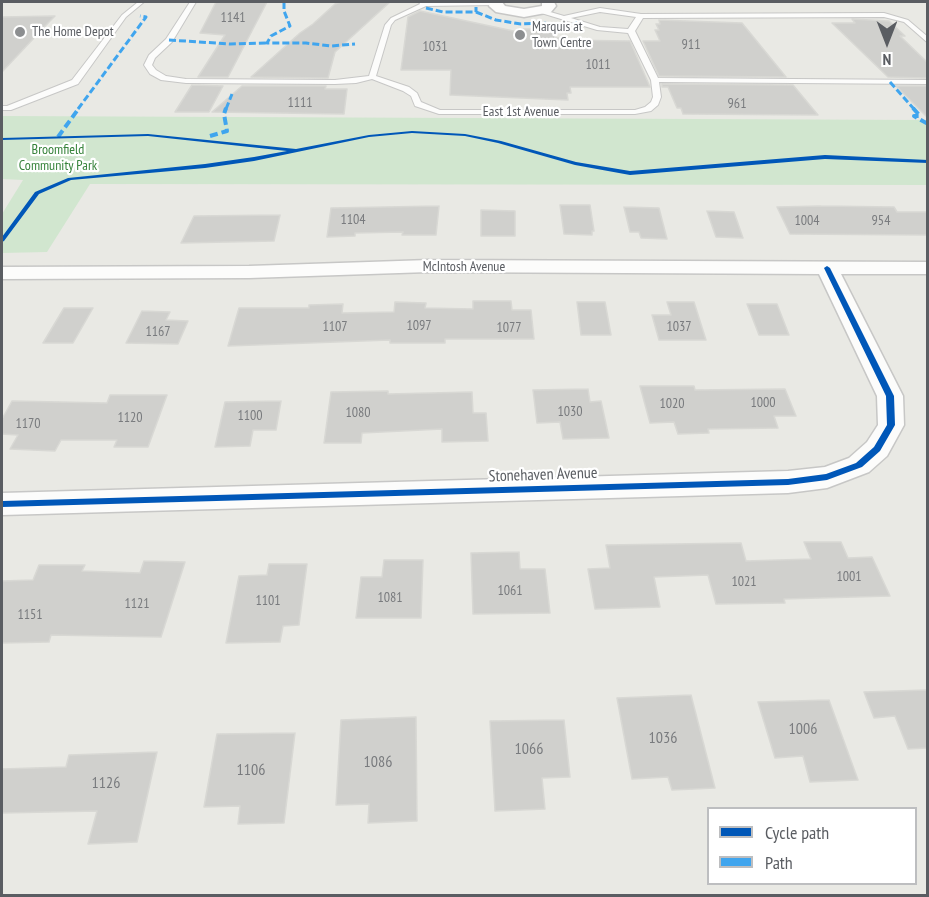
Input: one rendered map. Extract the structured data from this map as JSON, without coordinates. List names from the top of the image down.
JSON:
{
  "streets": {
    "street": ["McIntosh Avenue", "Stonehaven Avenue"],
    "lane": ["East 1st Avenue"]
  },
  "crossings": [
    ["McIntosh Avenue", "Stonehaven Avenue"]
  ],
  "parks": ["Broomfield Community Park"],
  "places": ["The Home Depot", "Marquis at Town Centre"],
  "house_numbers": [
    "1141",
    "911",
    "1031",
    "1011",
    "1111",
    "961",
    "1104",
    "1004",
    "954",
    "1097",
    "1107",
    "1037",
    "1077",
    "1167",
    "1000",
    "1020",
    "1030",
    "1080",
    "1100",
    "1120",
    "1170",
    "1001",
    "1021",
    "1061",
    "1081",
    "1101",
    "1121",
    "1151",
    "1006",
    "1036",
    "1066",
    "1086",
    "1106",
    "1126"
  ],
  "legend": ["Cycle path", "Path"],
  "north": "bottom"
}
